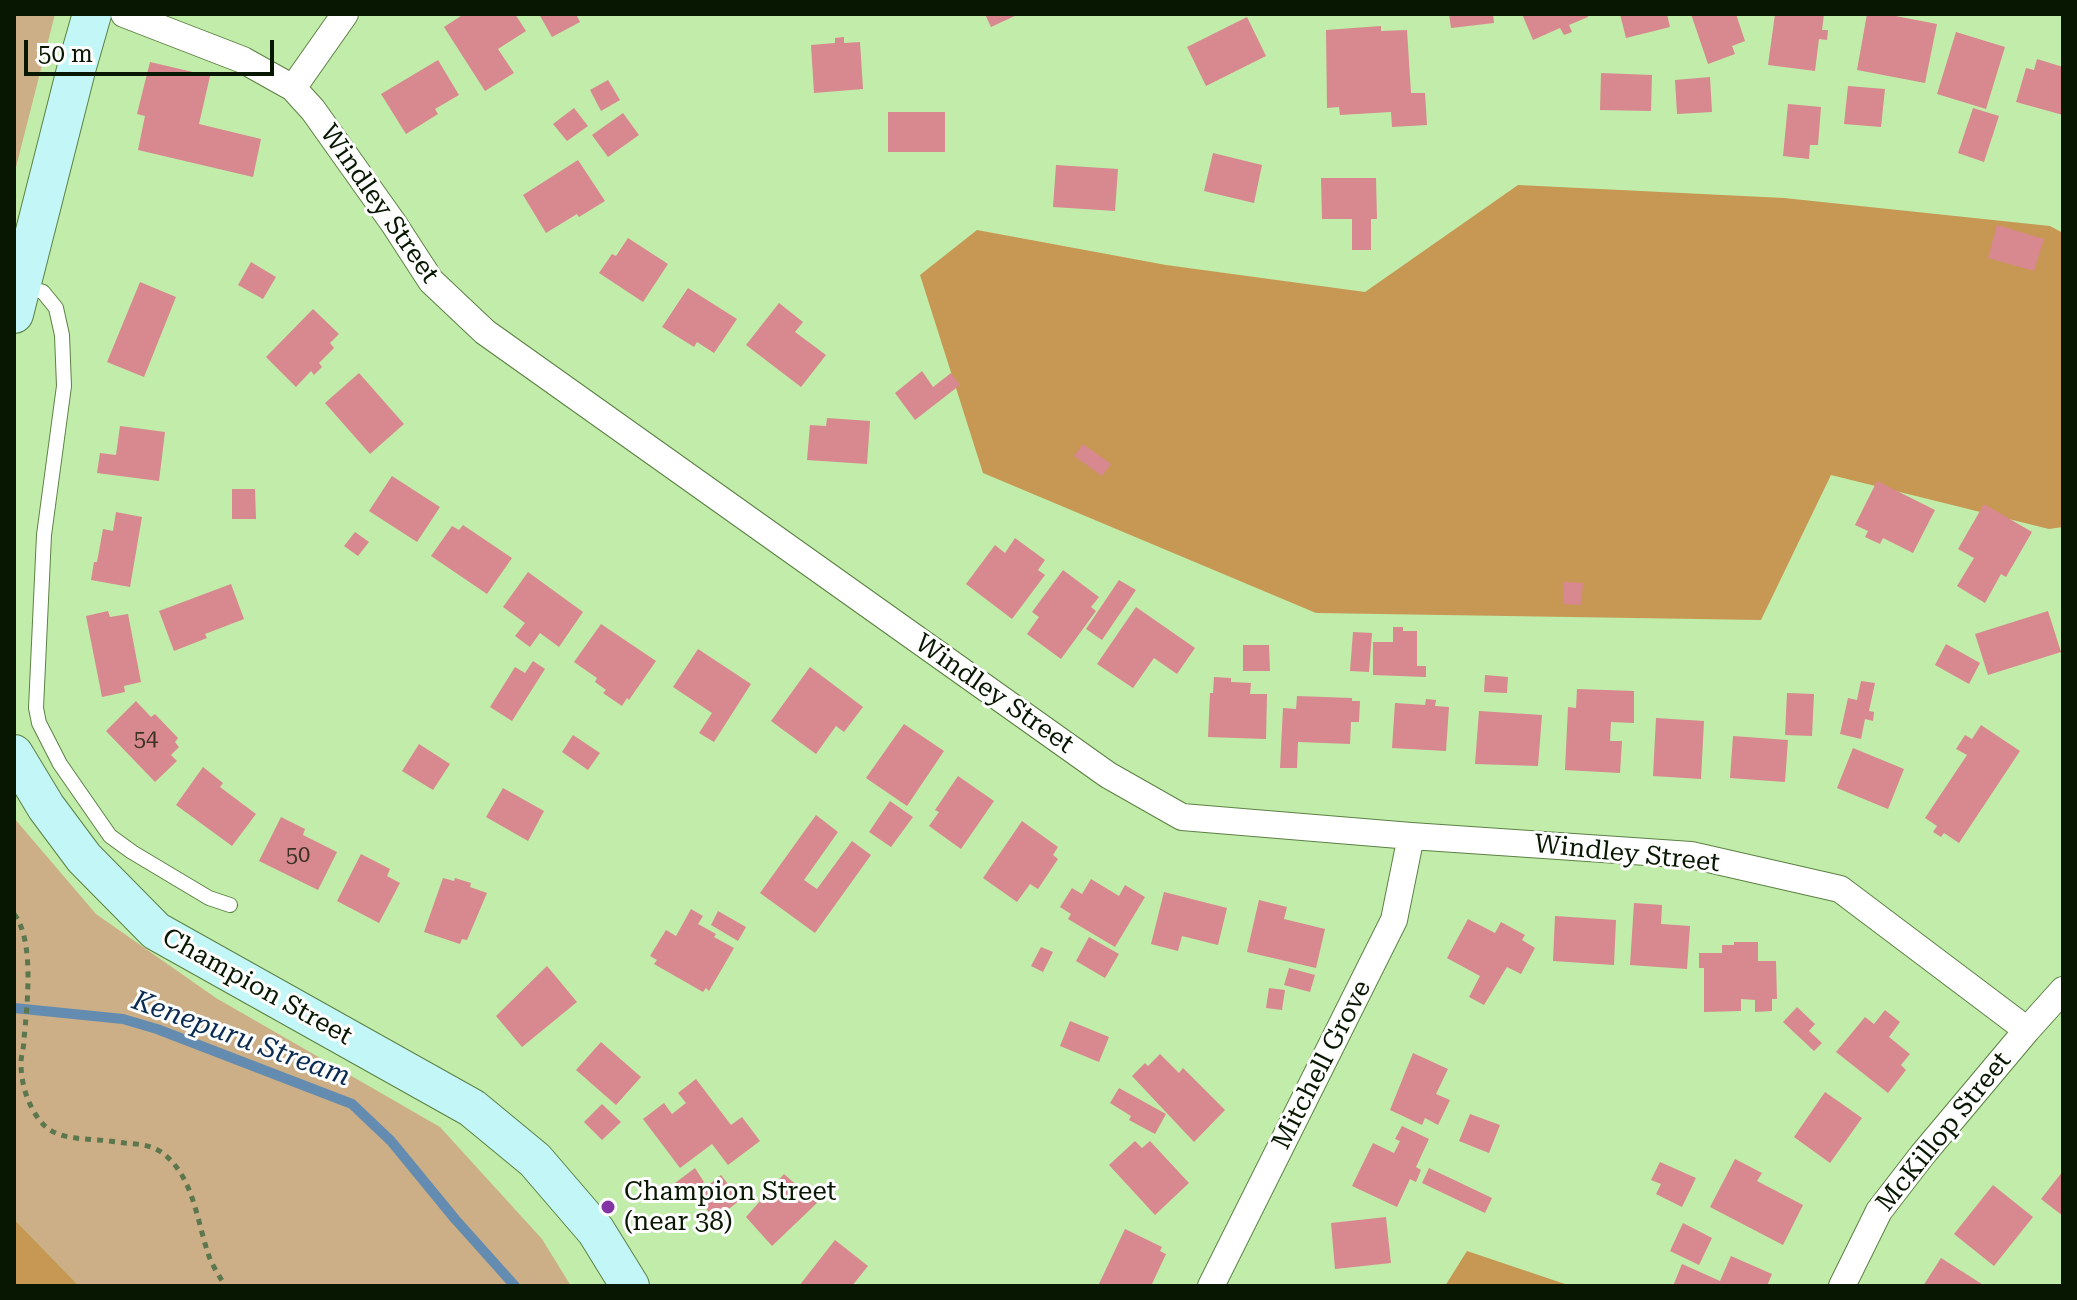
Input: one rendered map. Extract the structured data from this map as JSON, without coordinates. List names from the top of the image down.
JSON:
{
  "streets": {
    "main road": ["Champion Street"],
    "street": ["Windley Street", "Mitchell Grove", "McKillop Street"]
  },
  "crossings": [
    ["Windley Street", "Mitchell Grove"],
    ["Windley Street", "McKillop Street"]
  ],
  "water": ["Kenepuru Stream"],
  "places": ["Champion Street (near 38)"],
  "house_numbers": ["54", "50"],
  "scale_bar": "50 m"
}
